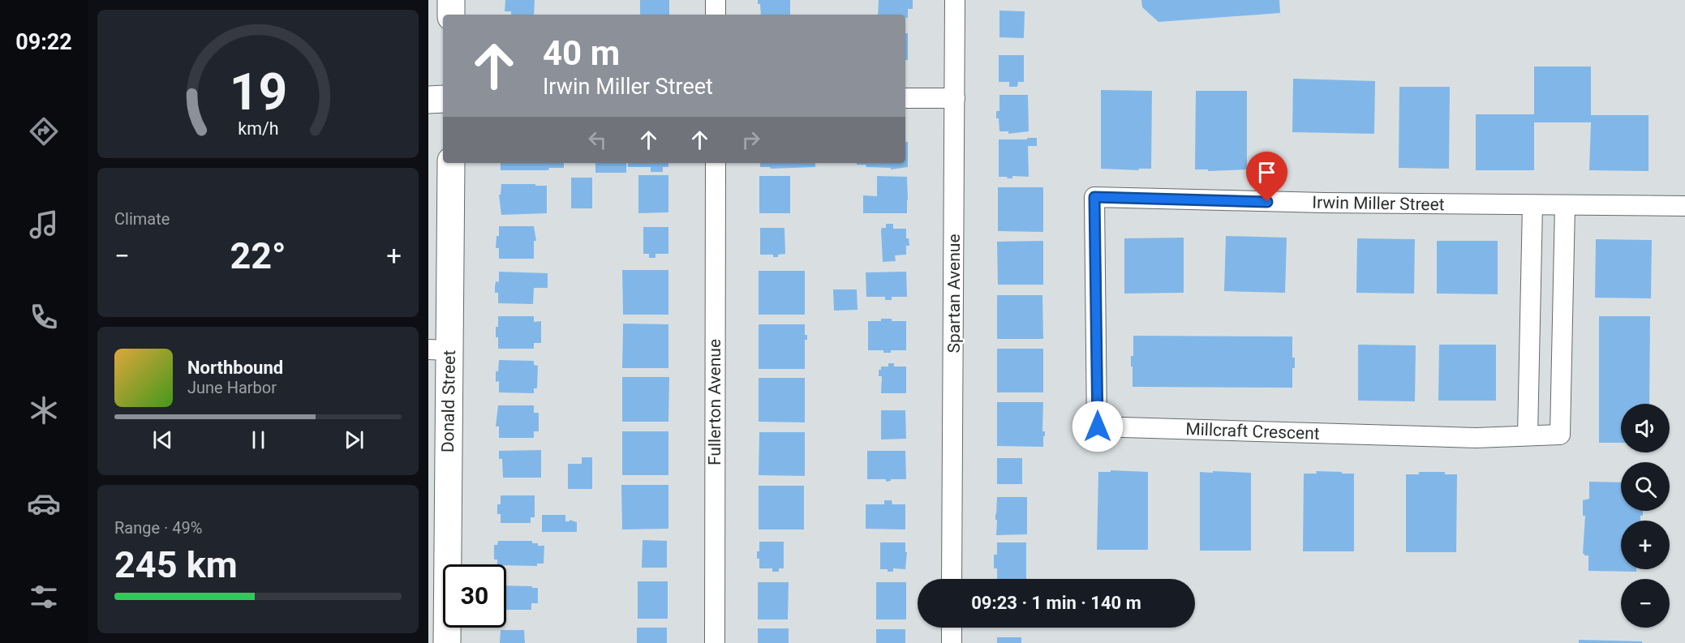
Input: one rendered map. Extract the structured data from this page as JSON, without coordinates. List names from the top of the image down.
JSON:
{
  "streets": {
    "street": [
      "Irwin Miller Street",
      "Spartan Avenue",
      "Donald Street",
      "Fullerton Avenue",
      "Millcraft Crescent"
    ]
  },
  "crossings": [
    ["Irwin Miller Street", "Millcraft Crescent"]
  ],
  "page": {
    "tabs": "09:22",
    "turn": ["40 m", "Irwin Miller Street"],
    "tile": [
      "Climate",
      ["Range · 49%", "245 km"]
    ],
    "heat": ["−", "22°", "+"],
    "song": ["Northbound", "June Harbor"],
    "map_buttons": ["+", "−"],
    "limit": "30",
    "trip": "09:23 · 1 min · 140 m",
    "gauge": ["19", "km/h"]
  }
}
